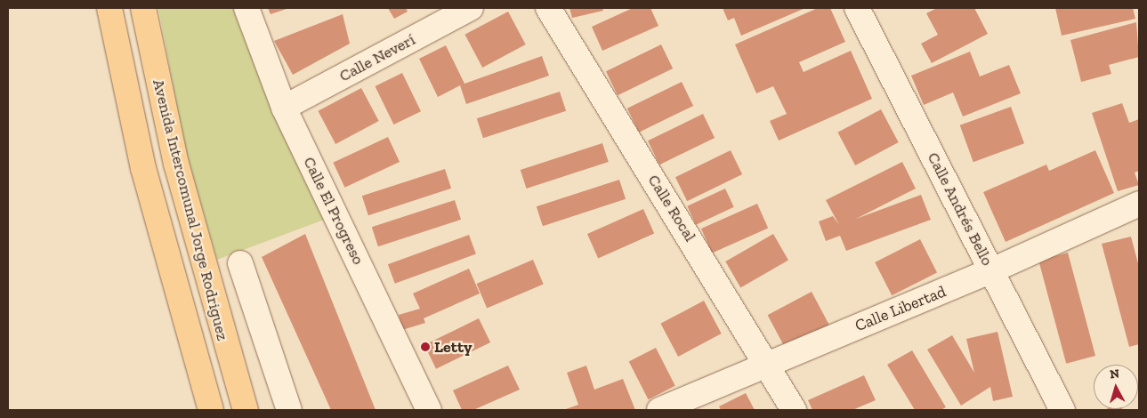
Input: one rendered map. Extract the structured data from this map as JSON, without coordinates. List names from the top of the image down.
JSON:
{
  "streets": {
    "main road": ["Avenida Intercomunal Jorge Rodriguez"],
    "street": [
      "Calle Neverí",
      "Calle Rocal",
      "Calle Andrés Bello",
      "Calle El Progreso",
      "Calle Libertad"
    ]
  },
  "crossings": [
    ["Calle Neverí", "Calle El Progreso"],
    ["Calle Rocal", "Calle Libertad"],
    ["Calle Andrés Bello", "Calle Libertad"]
  ],
  "places": ["Letty"],
  "north": "top"
}
